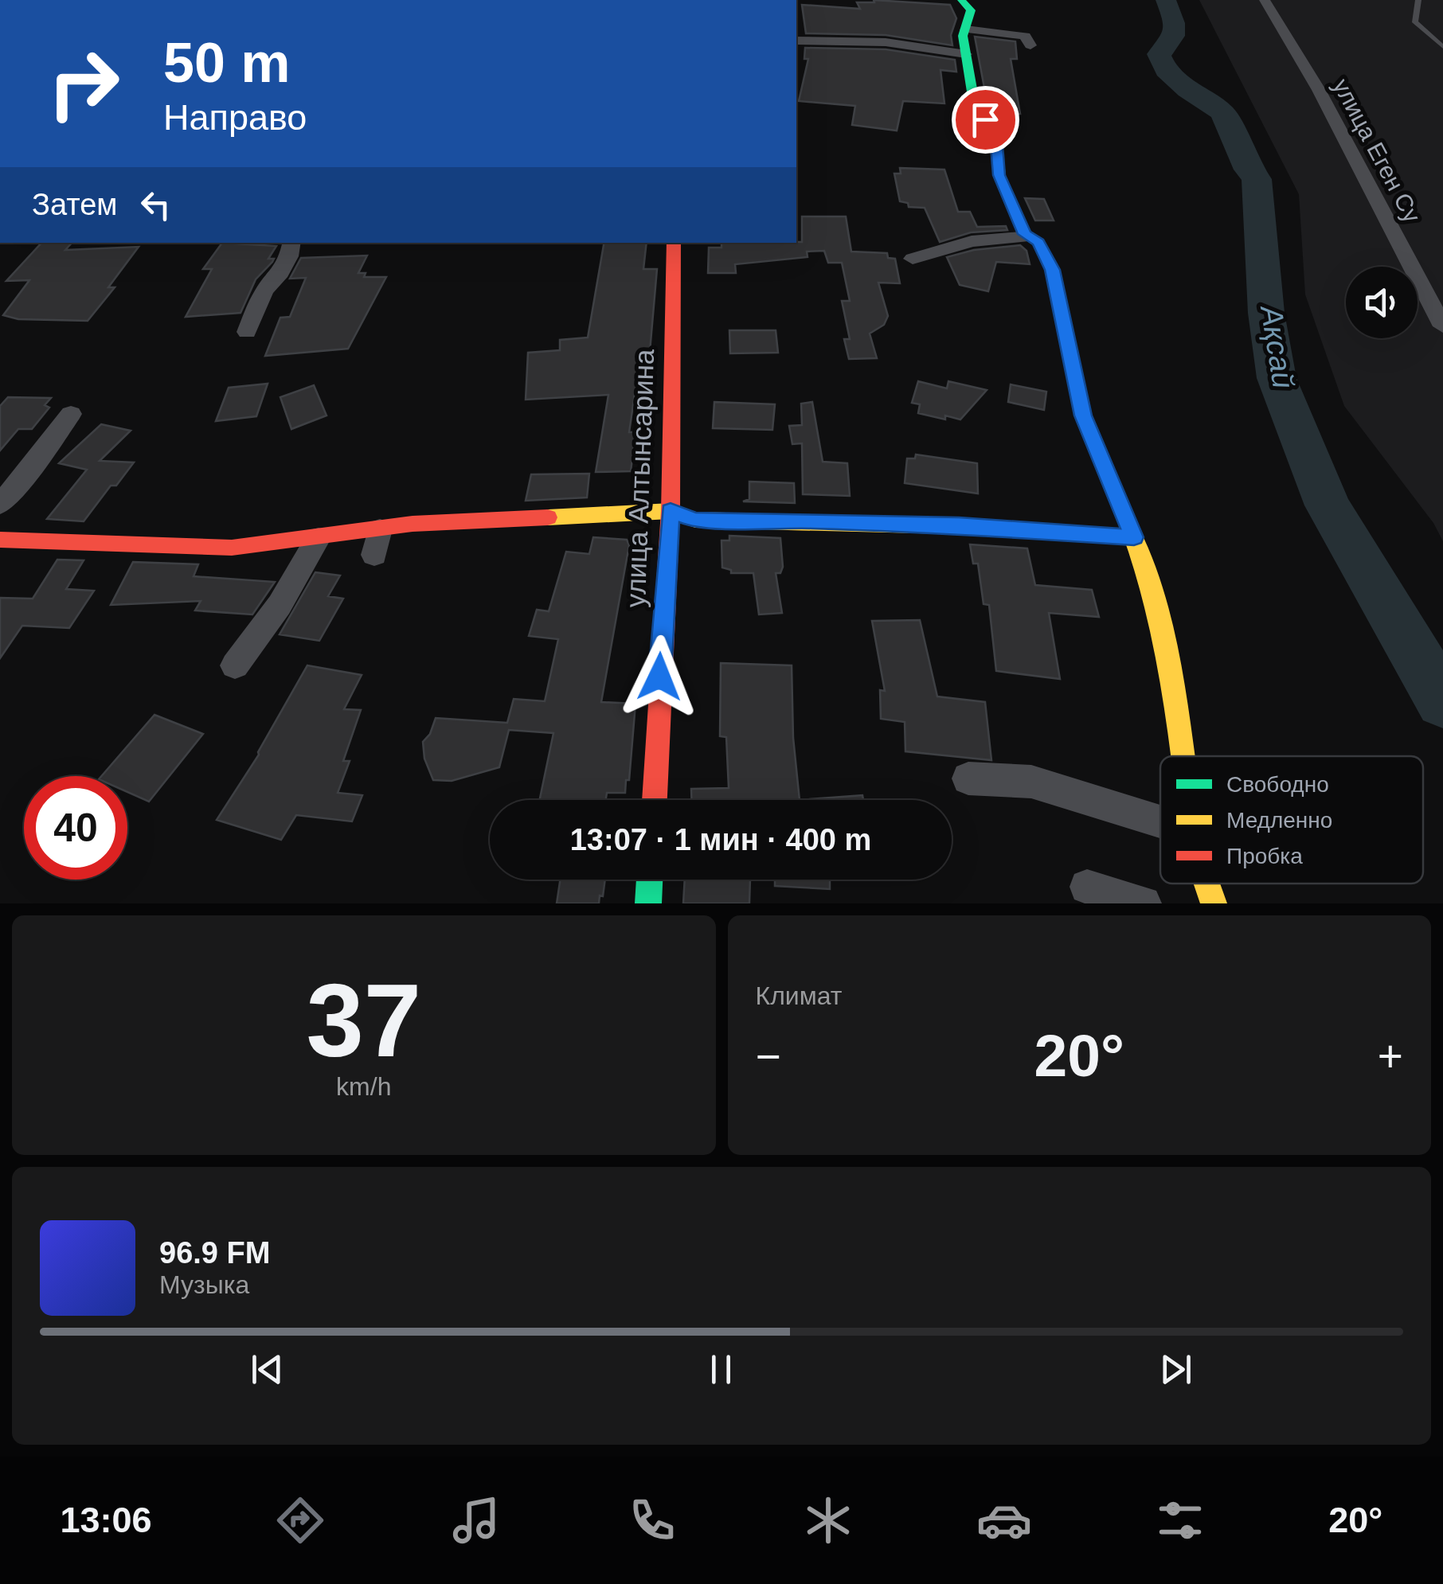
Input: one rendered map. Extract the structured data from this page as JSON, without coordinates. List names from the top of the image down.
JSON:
{
  "streets": {
    "street": ["улица Еген Су", "улица Алтынсарина"]
  },
  "water": ["Ақсай"],
  "legend": ["Свободно", "Медленно", "Пробка"],
  "page": {
    "turn": ["50 m", "Направо"],
    "then": "Затем",
    "limit": "40",
    "trip": "13:07 · 1 мин · 400 m",
    "tile": [
      ["37", "km/h"],
      "Климат"
    ],
    "heat": ["−", "20°", "+"],
    "song": ["96.9 FM", "Музыка"],
    "tabs": ["13:06", "20°"]
  }
}
